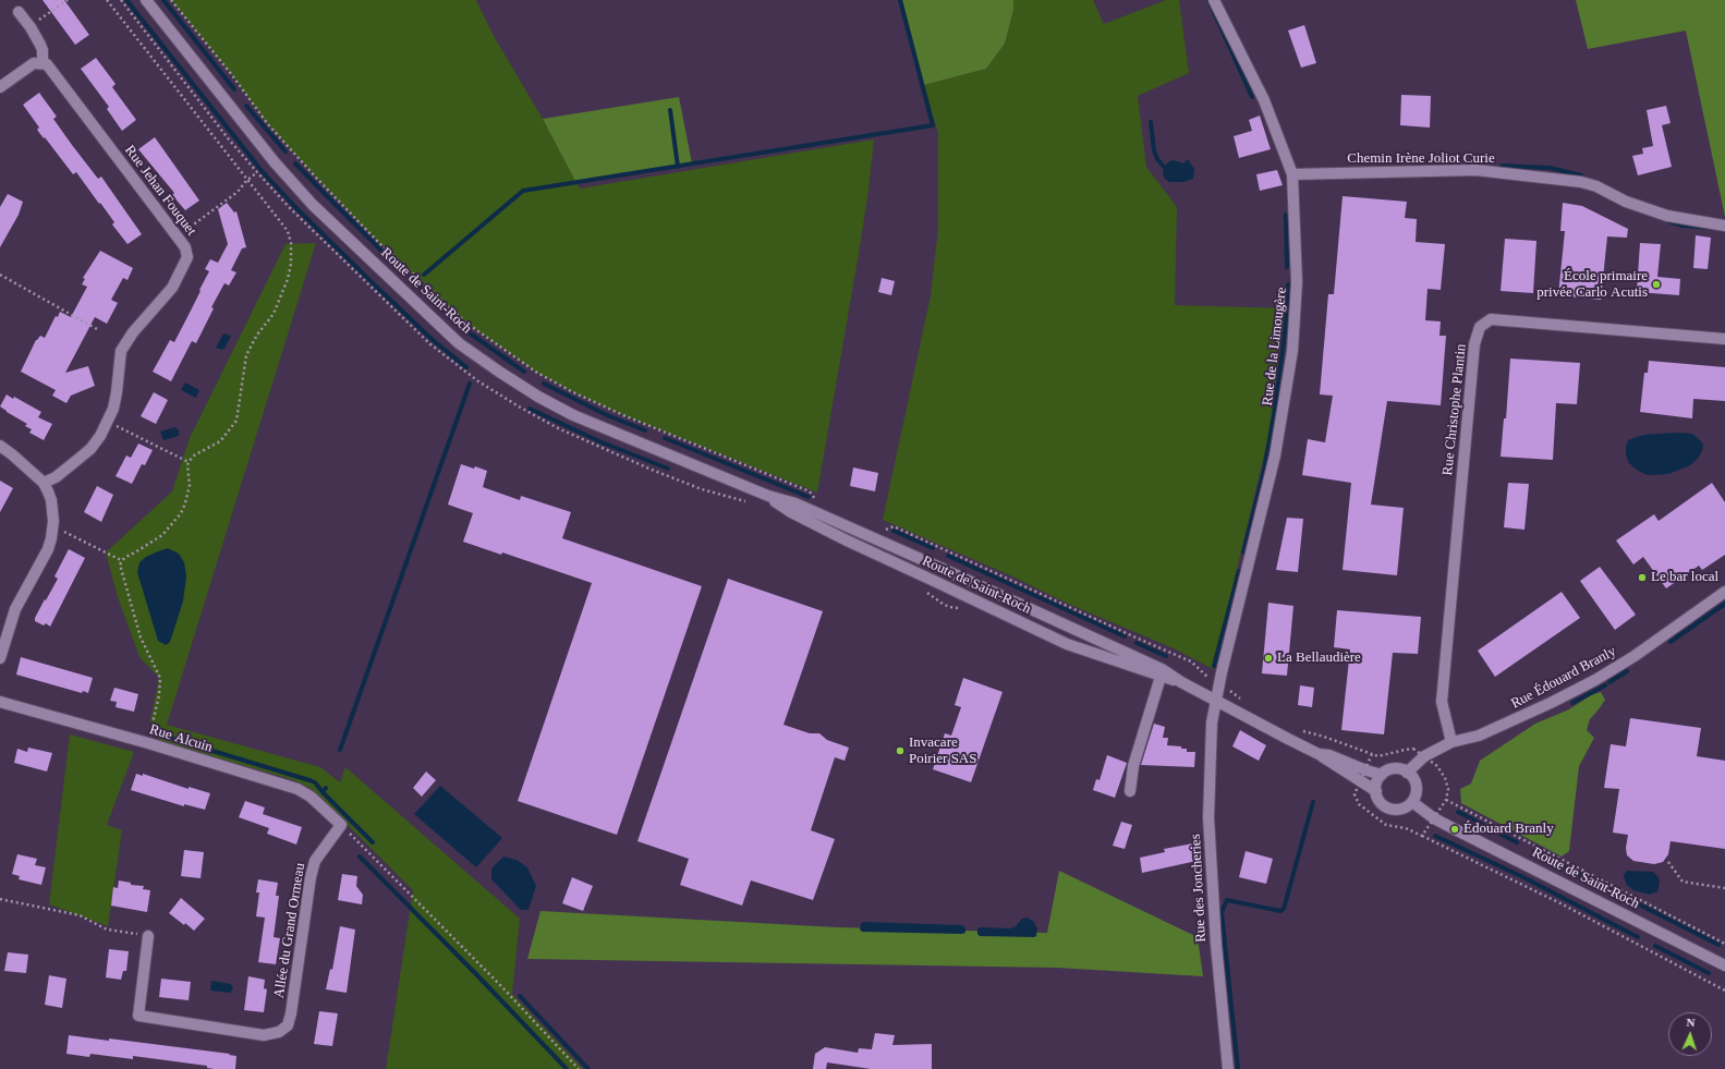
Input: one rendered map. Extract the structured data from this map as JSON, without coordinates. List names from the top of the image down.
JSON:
{
  "streets": {
    "street": [
      "Chemin Irène Joliot Curie",
      "Rue Jehan Fouquet",
      "Route de Saint-Roch",
      "Rue de la Limougère",
      "Rue Christophe Plantin",
      "Rue Édouard Branly",
      "Rue Alcuin",
      "Rue des Joncheries",
      "Allée du Grand Ormeau"
    ]
  },
  "crossings": [
    ["Chemin Irène Joliot Curie", "Rue de la Limougère"],
    ["Route de Saint-Roch", "Rue de la Limougère"],
    ["Route de Saint-Roch", "Rue Édouard Branly"],
    ["Route de Saint-Roch", "Rue des Joncheries"],
    ["Rue de la Limougère", "Rue des Joncheries"],
    ["Rue Christophe Plantin", "Rue Édouard Branly"],
    ["Rue Alcuin", "Allée du Grand Ormeau"]
  ],
  "places": [
    "École primaire privée Carlo Acutis",
    "Le bar local",
    "La Bellaudière",
    "Invacare Poirier SAS",
    "Édouard Branly"
  ],
  "north": "top"
}
